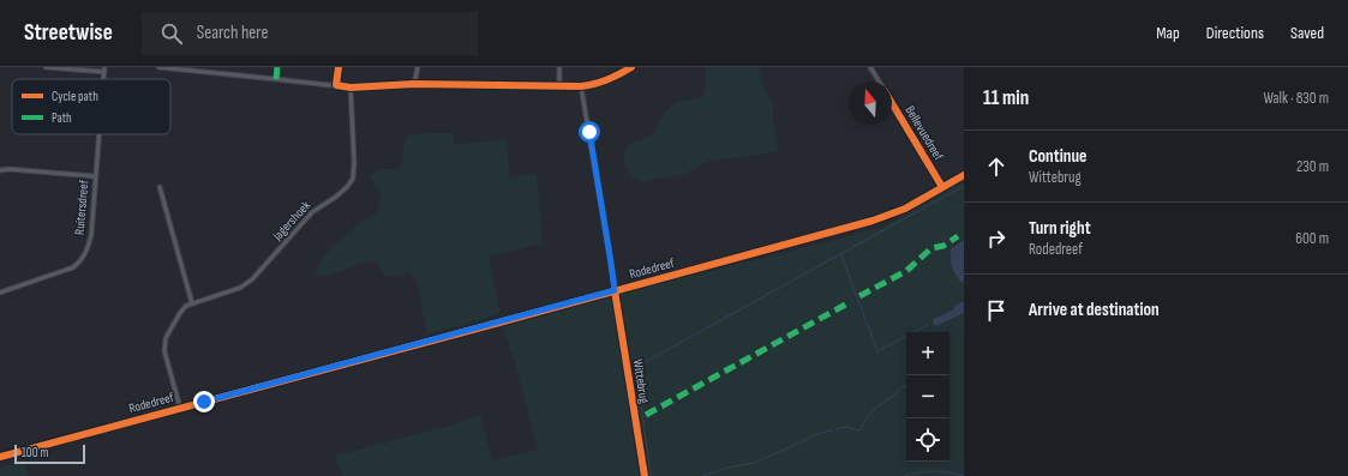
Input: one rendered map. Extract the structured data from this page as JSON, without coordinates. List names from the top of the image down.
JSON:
{
  "streets": {
    "street": [
      "Bellevuedreef",
      "Ruitersdreef",
      "Jagershoek",
      "Rodedreef",
      "Wittebrug"
    ]
  },
  "crossings": [
    ["Bellevuedreef", "Rodedreef"],
    ["Jagershoek", "Rodedreef"],
    ["Rodedreef", "Wittebrug"]
  ],
  "legend": ["Cycle path", "Path"],
  "scale_bar": "100 m",
  "north": "top",
  "page": {
    "header": "Streetwise",
    "search": "Search here",
    "nav": ["Map", "Directions", "Saved"],
    "heading": ["11 min", "Walk · 830 m"],
    "list": [
      ["Continue", "Wittebrug", "230 m"],
      ["Turn right", "Rodedreef", "600 m"],
      "Arrive at destination"
    ],
    "map_buttons": ["+", "−"],
    "scale": "100 m"
  }
}
